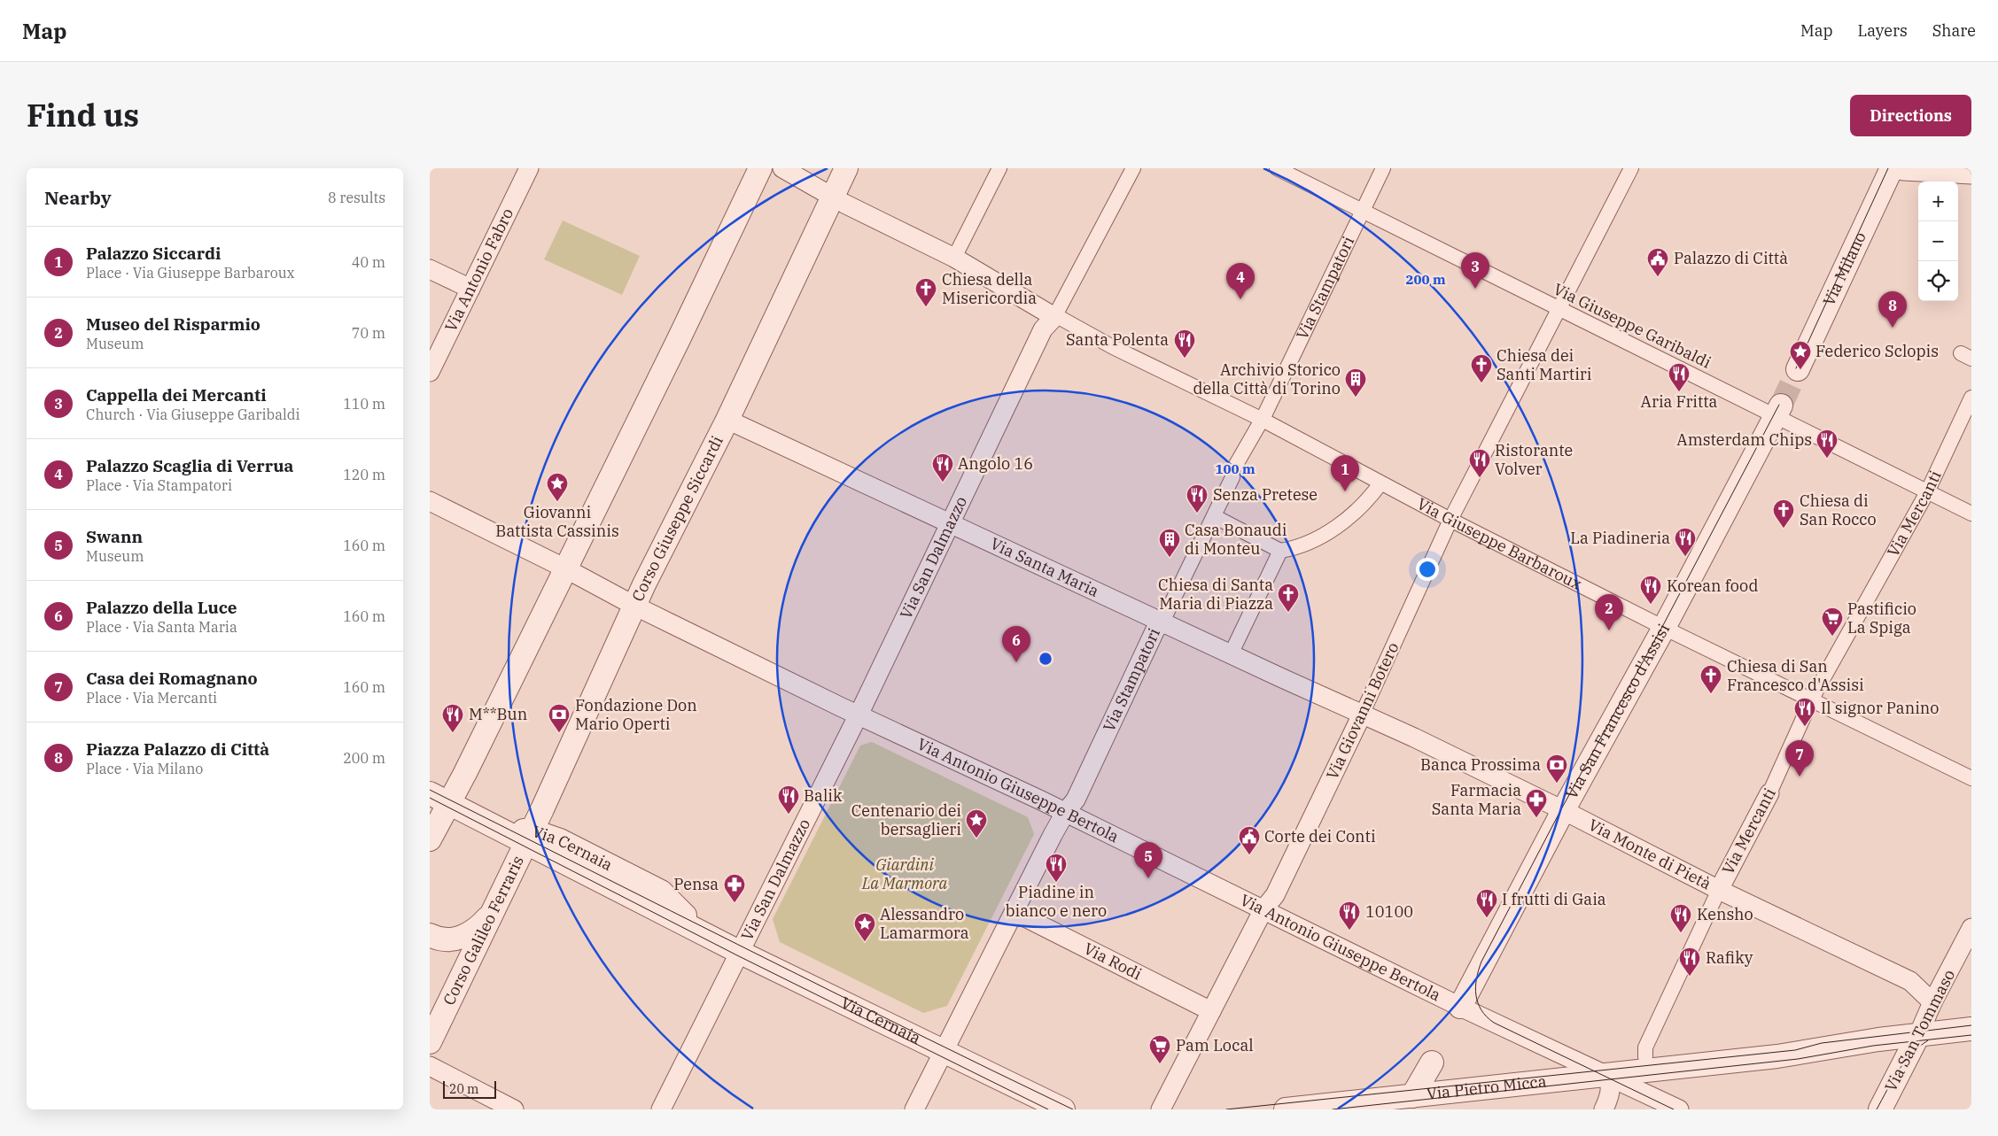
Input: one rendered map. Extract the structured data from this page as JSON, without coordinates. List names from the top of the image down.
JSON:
{
  "streets": {
    "street": [
      "Via Milano",
      "Via Antonio Fabro",
      "Via Stampatori",
      "Via Giuseppe Garibaldi",
      "Via Mercanti",
      "Corso Giuseppe Siccardi",
      "Via Giuseppe Barbaroux",
      "Via San Dalmazzo",
      "Via Santa Maria",
      "Via Giovanni Botero",
      "Via San Francesco d'Assisi",
      "Via Antonio Giuseppe Bertola",
      "Via Cernaia",
      "Via Monte di Pietà",
      "Corso Galileo Ferraris",
      "Via Rodi",
      "Via San Tommaso",
      "Via Pietro Micca"
    ]
  },
  "crossings": [
    ["Via Stampatori", "Via Giuseppe Garibaldi"],
    ["Via Stampatori", "Via Giuseppe Barbaroux"],
    ["Via Stampatori", "Via Santa Maria"],
    ["Via Stampatori", "Via Antonio Giuseppe Bertola"],
    ["Via Stampatori", "Via Cernaia"],
    ["Via Stampatori", "Via Rodi"],
    ["Via Giuseppe Garibaldi", "Via Mercanti"],
    ["Via Giuseppe Garibaldi", "Via Giovanni Botero"],
    ["Via Giuseppe Garibaldi", "Via San Francesco d'Assisi"],
    ["Via Mercanti", "Via Giuseppe Barbaroux"],
    ["Via Mercanti", "Via Monte di Pietà"],
    ["Via Mercanti", "Via Pietro Micca"],
    ["Corso Giuseppe Siccardi", "Via Giuseppe Barbaroux"],
    ["Corso Giuseppe Siccardi", "Via Santa Maria"],
    ["Corso Giuseppe Siccardi", "Via Antonio Giuseppe Bertola"],
    ["Corso Giuseppe Siccardi", "Via Cernaia"],
    ["Corso Giuseppe Siccardi", "Corso Galileo Ferraris"],
    ["Via Giuseppe Barbaroux", "Via San Dalmazzo"],
    ["Via Giuseppe Barbaroux", "Via Giovanni Botero"],
    ["Via Giuseppe Barbaroux", "Via San Francesco d'Assisi"],
    ["Via San Dalmazzo", "Via Santa Maria"],
    ["Via San Dalmazzo", "Via Antonio Giuseppe Bertola"],
    ["Via San Dalmazzo", "Via Cernaia"],
    ["Via Santa Maria", "Via Giovanni Botero"],
    ["Via Santa Maria", "Via Monte di Pietà"],
    ["Via Giovanni Botero", "Via Antonio Giuseppe Bertola"],
    ["Via Giovanni Botero", "Via Monte di Pietà"],
    ["Via Giovanni Botero", "Via Rodi"],
    ["Via San Francesco d'Assisi", "Via Antonio Giuseppe Bertola"],
    ["Via San Francesco d'Assisi", "Via Monte di Pietà"],
    ["Via Antonio Giuseppe Bertola", "Via Pietro Micca"],
    ["Via Cernaia", "Corso Galileo Ferraris"],
    ["Via Monte di Pietà", "Via San Tommaso"],
    ["Via San Tommaso", "Via Pietro Micca"]
  ],
  "parks": ["Giardini La Marmora"],
  "places": {
    "public building": ["Palazzo di Città", "Corte dei Conti"],
    "church": [
      "Chiesa della Misericordia",
      "Chiesa dei Santi Martiri",
      "Chiesa di San Rocco",
      "Chiesa di Santa Maria di Piazza",
      "Chiesa di San Francesco d'Assisi"
    ],
    "restaurant": [
      "Santa Polenta",
      "Aria Fritta",
      "Amsterdam Chips",
      "Ristorante Volver",
      "Angolo 16",
      "Senza Pretese",
      "La Piadineria",
      "Korean food",
      "Il signor Panino",
      "M**Bun",
      "Balik",
      "Piadine in bianco e nero",
      "I frutti di Gaia",
      "10100",
      "Kensho",
      "Rafiky"
    ],
    "place": [
      "Federico Sclopis",
      "Giovanni Battista Cassinis",
      "Centenario dei bersaglieri",
      "Alessandro Lamarmora"
    ],
    "building": ["Archivio Storico della Città di Torino", "Casa Bonaudi di Monteu"],
    "supermarket": ["Pastificio La Spiga", "Pam Local"],
    "bank": ["Fondazione Don Mario Operti", "Banca Prossima"],
    "pharmacy": ["Farmacia Santa Maria", "Pensa"]
  },
  "scale_bar": "20 m",
  "page": {
    "header": "Map",
    "nav": ["Map", "Layers", "Share"],
    "title": "Find us",
    "buttons": "Directions",
    "heading": ["Nearby", "8 results"],
    "map_buttons": ["+", "−"],
    "list": [
      {
        "mark": "1",
        "name": "Palazzo Siccardi",
        "note": "Place · Via Giuseppe Barbaroux",
        "value": "40 m"
      },
      {
        "mark": "2",
        "name": "Museo del Risparmio",
        "note": "Museum",
        "value": "70 m"
      },
      {
        "mark": "3",
        "name": "Cappella dei Mercanti",
        "note": "Church · Via Giuseppe Garibaldi",
        "value": "110 m"
      },
      {
        "mark": "4",
        "name": "Palazzo Scaglia di Verrua",
        "note": "Place · Via Stampatori",
        "value": "120 m"
      },
      {
        "mark": "5",
        "name": "Swann",
        "note": "Museum",
        "value": "160 m"
      },
      {
        "mark": "6",
        "name": "Palazzo della Luce",
        "note": "Place · Via Santa Maria",
        "value": "160 m"
      },
      {
        "mark": "7",
        "name": "Casa dei Romagnano",
        "note": "Place · Via Mercanti",
        "value": "160 m"
      },
      {
        "mark": "8",
        "name": "Piazza Palazzo di Città",
        "note": "Place · Via Milano",
        "value": "200 m"
      }
    ],
    "pins": [
      "3",
      "4",
      "8",
      "1",
      "2",
      "6",
      "7",
      "5"
    ],
    "scale": "20 m"
  },
  "rings": ["200 m", "100 m"]
}
